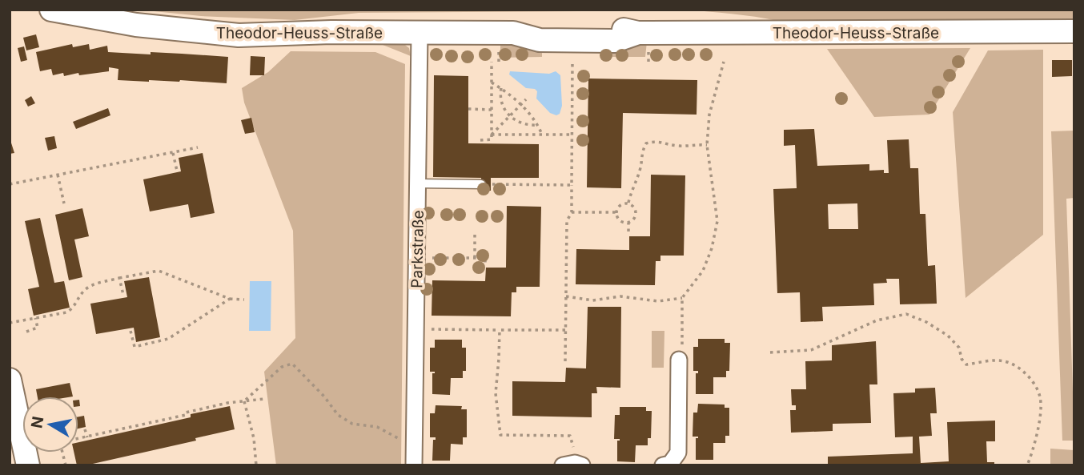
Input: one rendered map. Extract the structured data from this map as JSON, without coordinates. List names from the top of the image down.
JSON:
{
  "streets": {
    "street": ["Theodor-Heuss-Straße", "Parkstraße"]
  },
  "crossings": [
    ["Theodor-Heuss-Straße", "Parkstraße"]
  ],
  "north": "left"
}
